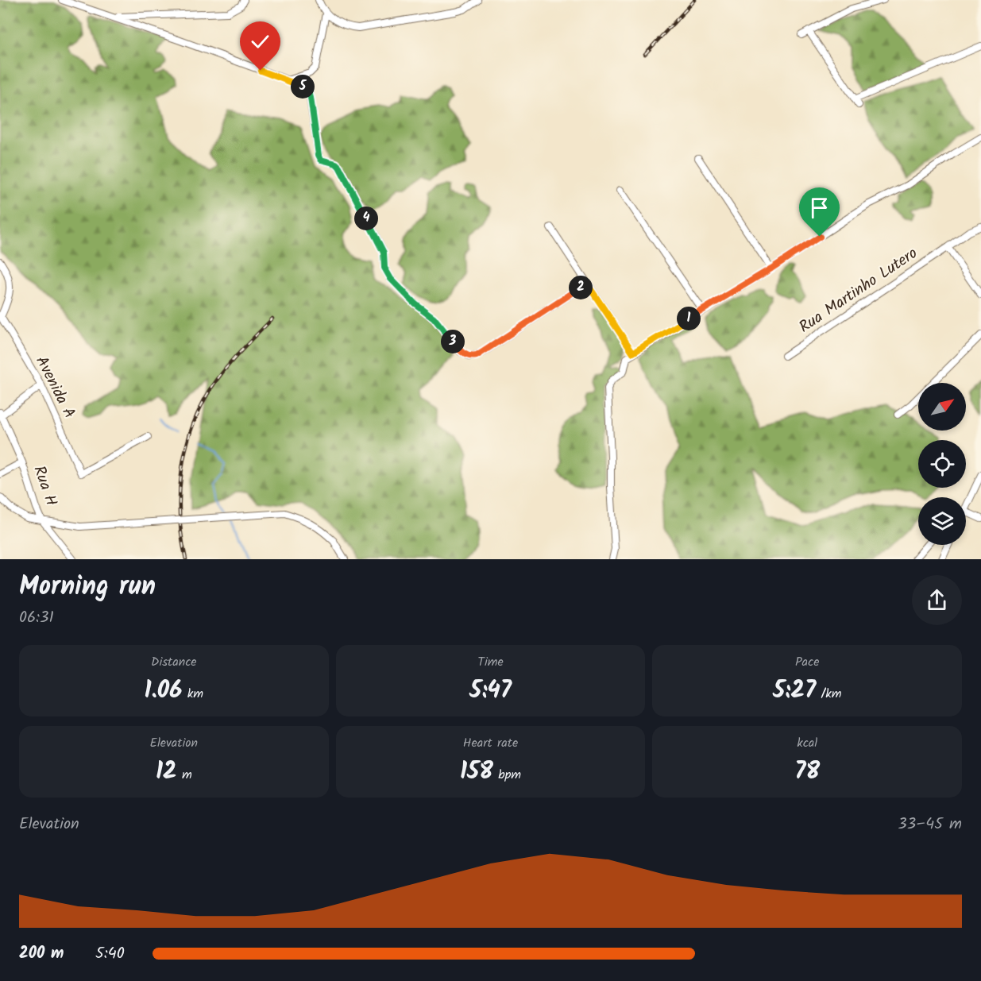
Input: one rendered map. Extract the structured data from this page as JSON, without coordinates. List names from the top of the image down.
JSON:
{
  "streets": {
    "street": ["Rua Martinho Lutero", "Avenida A", "Rua H"]
  },
  "north": "top right",
  "page": {
    "pins": [
      "5",
      "4",
      "2",
      "1",
      "3"
    ],
    "heading": ["Morning run", "06:31"],
    "stats": [
      ["Distance", "1.06 km"],
      ["Time", "5:47"],
      ["Pace", "5:27 /km"],
      ["Elevation", "12 m"],
      ["Heart rate", "158 bpm"],
      ["kcal", "78"]
    ],
    "chart": ["Elevation", "33–45 m"],
    "list": [
      {
        "name": "200 m",
        "note": "5:40"
      }
    ]
  }
}
